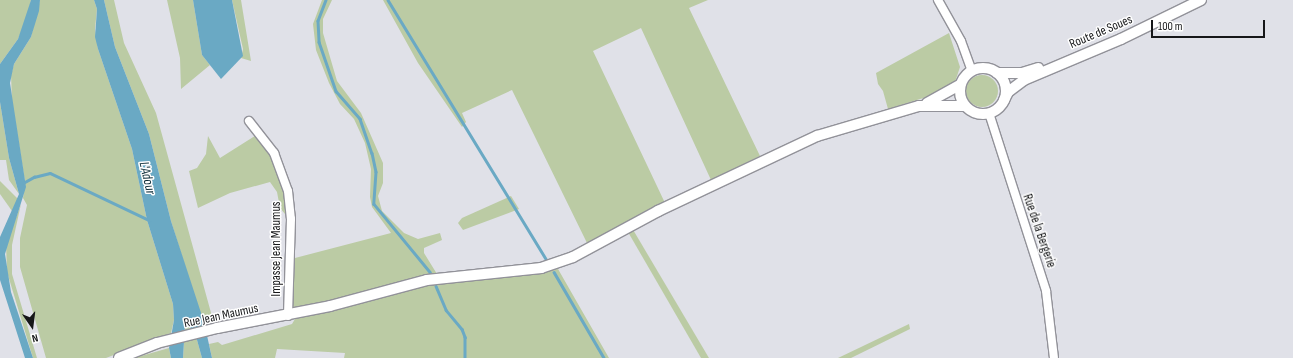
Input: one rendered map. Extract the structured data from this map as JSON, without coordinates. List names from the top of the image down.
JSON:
{
  "streets": {
    "main road": ["Route de Soues", "Rue Jean Maumus"],
    "street": ["Rue de la Bergerie", "Impasse Jean Maumus"]
  },
  "crossings": [
    ["Route de Soues", "Rue de la Bergerie"],
    ["Impasse Jean Maumus", "Rue Jean Maumus"]
  ],
  "water": ["L'Adour"],
  "scale_bar": "100 m",
  "north": "bottom"
}
